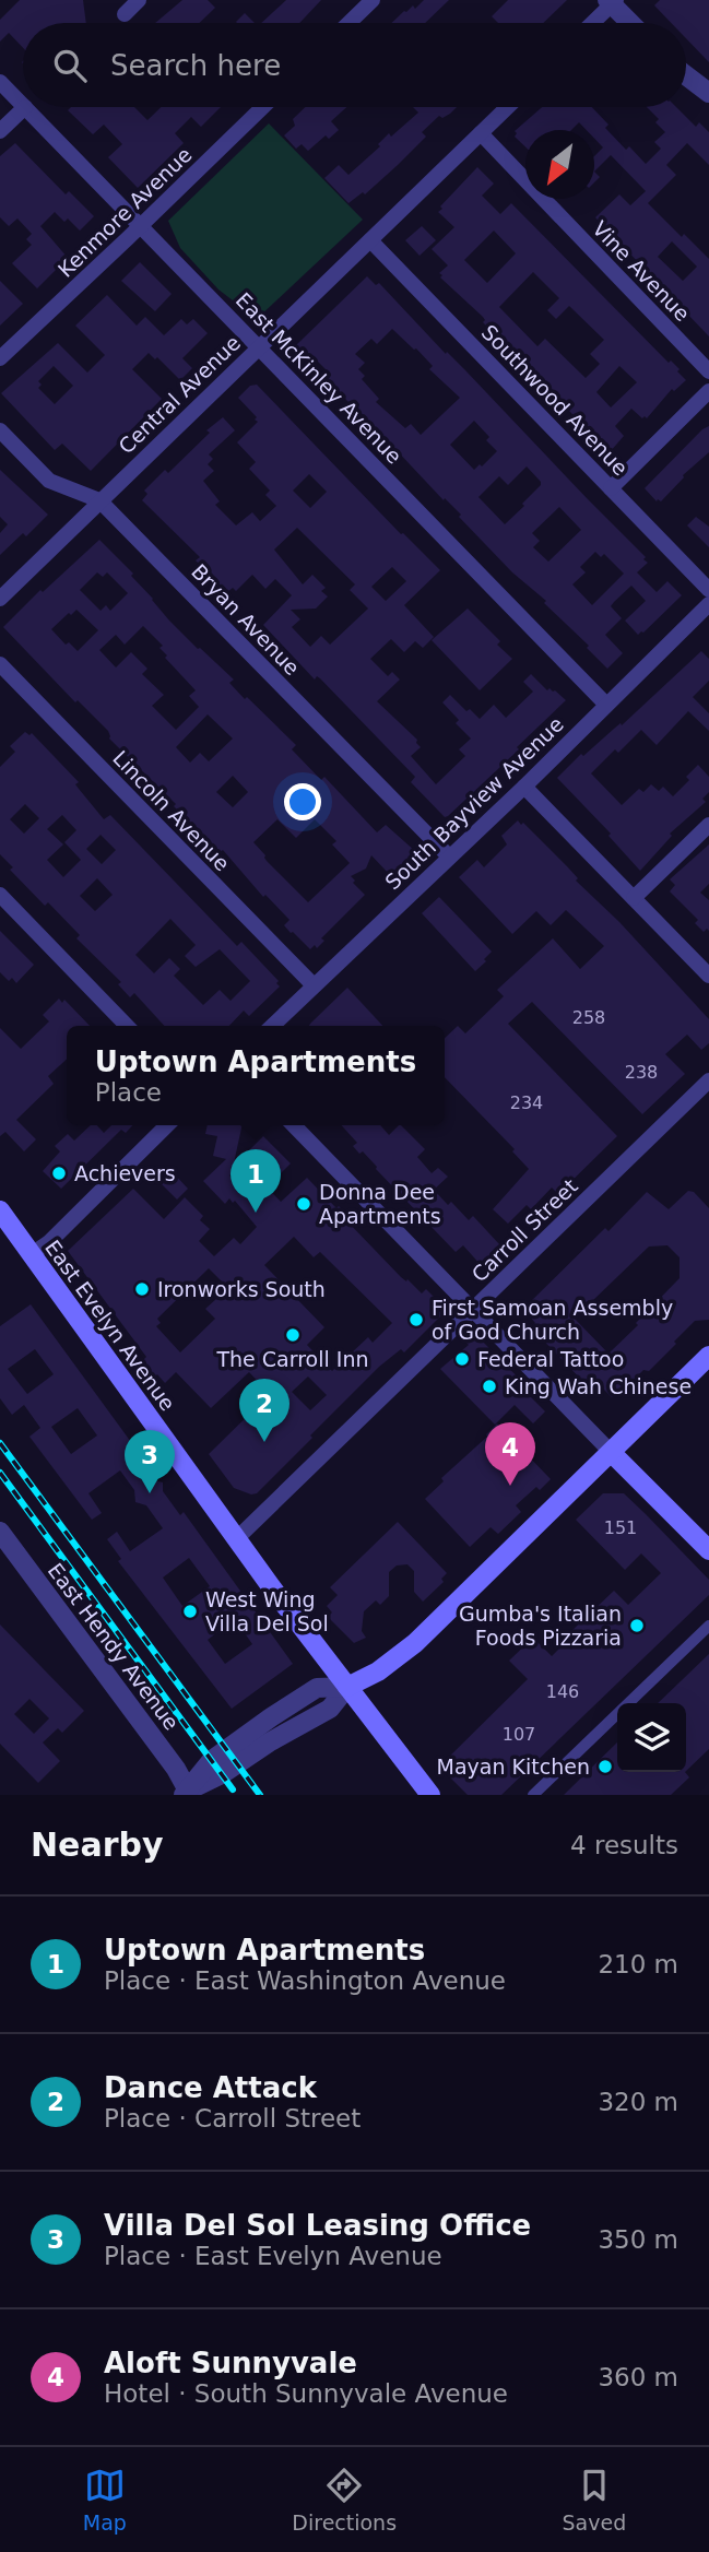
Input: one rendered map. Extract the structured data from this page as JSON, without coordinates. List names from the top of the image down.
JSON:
{
  "streets": {
    "main road": ["East Evelyn Avenue"],
    "street": [
      "Kenmore Avenue",
      "Vine Avenue",
      "East McKinley Avenue",
      "Central Avenue",
      "Southwood Avenue",
      "Bryan Avenue",
      "South Bayview Avenue",
      "Lincoln Avenue",
      "Carroll Street",
      "East Hendy Avenue"
    ]
  },
  "crossings": [
    ["Kenmore Avenue", "East McKinley Avenue"],
    ["Vine Avenue", "Central Avenue"],
    ["East McKinley Avenue", "Central Avenue"],
    ["East McKinley Avenue", "South Bayview Avenue"],
    ["Central Avenue", "Southwood Avenue"],
    ["Central Avenue", "Bryan Avenue"],
    ["Bryan Avenue", "South Bayview Avenue"],
    ["South Bayview Avenue", "Lincoln Avenue"],
    ["Carroll Street", "East Evelyn Avenue"]
  ],
  "places": [
    "Achievers",
    "Donna Dee Apartments",
    "Ironworks South",
    "First Samoan Assembly of God Church",
    "The Carroll Inn",
    "Federal Tattoo",
    "King Wah Chinese",
    "West Wing Villa Del Sol",
    "Gumba's Italian Foods Pizzaria",
    "Mayan Kitchen"
  ],
  "house_numbers": [
    "258",
    "238",
    "234",
    "151",
    "146",
    "107"
  ],
  "north": "bottom left",
  "page": {
    "search": "Search here",
    "popup": ["Uptown Apartments", "Place"],
    "pins": [
      "1",
      "2",
      "4",
      "3"
    ],
    "heading": ["Nearby", "4 results"],
    "list": [
      {
        "mark": "1",
        "name": "Uptown Apartments",
        "note": "Place · East Washington Avenue",
        "value": "210 m"
      },
      {
        "mark": "2",
        "name": "Dance Attack",
        "note": "Place · Carroll Street",
        "value": "320 m"
      },
      {
        "mark": "3",
        "name": "Villa Del Sol Leasing Office",
        "note": "Place · East Evelyn Avenue",
        "value": "350 m"
      },
      {
        "mark": "4",
        "name": "Aloft Sunnyvale",
        "note": "Hotel · South Sunnyvale Avenue",
        "value": "360 m"
      }
    ],
    "nav": ["Map", "Directions", "Saved"]
  }
}
